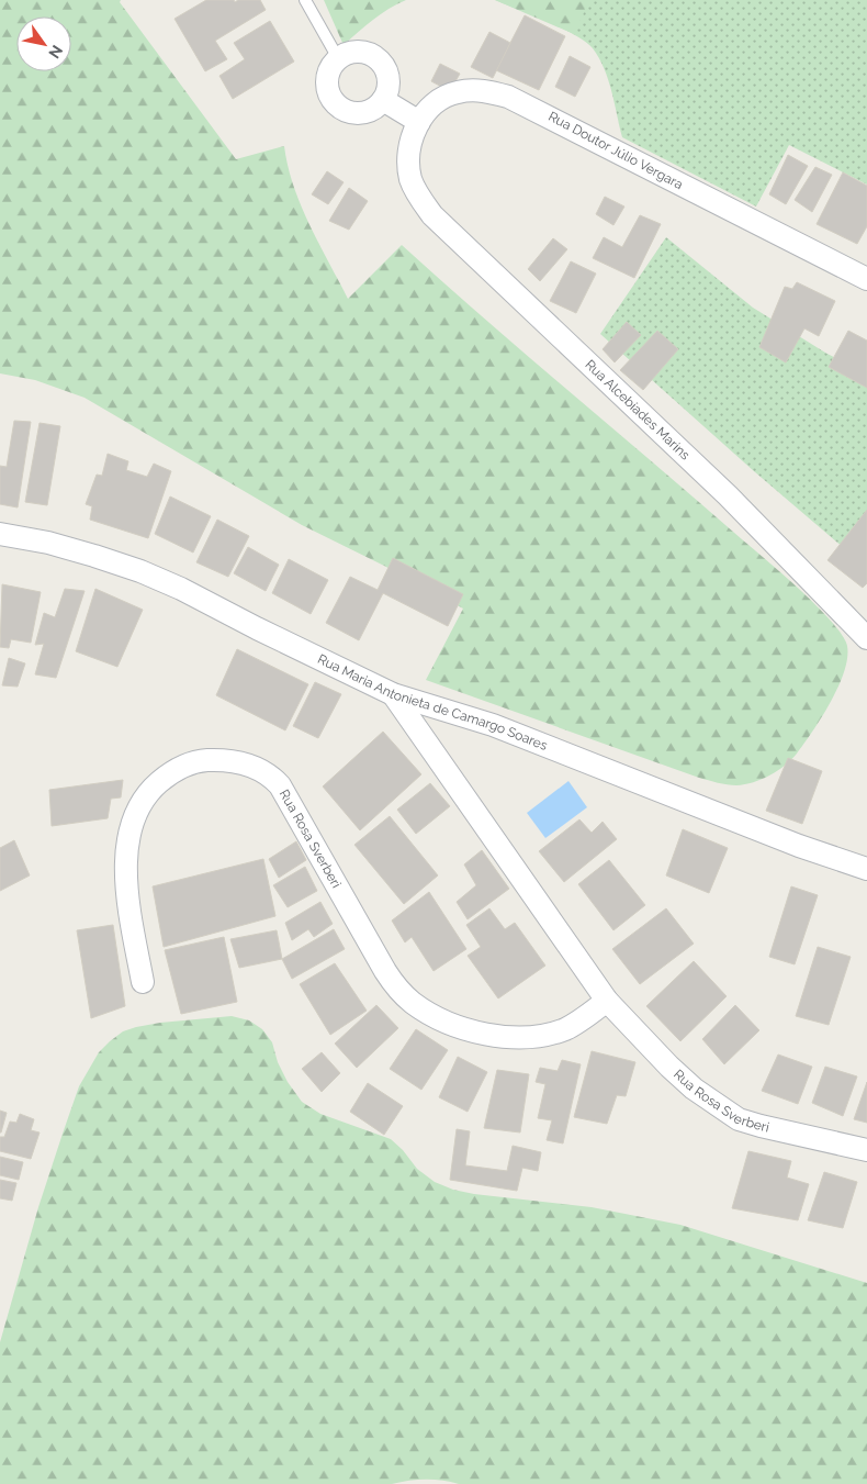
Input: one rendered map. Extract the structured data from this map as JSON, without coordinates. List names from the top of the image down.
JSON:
{
  "streets": {
    "street": [
      "Rua Doutor Júlio Vergara",
      "Rua Alcebíades Marins",
      "Rua Maria Antonieta de Camargo Soares",
      "Rua Rosa Sverberi"
    ]
  },
  "crossings": [
    ["Rua Doutor Júlio Vergara", "Rua Alcebíades Marins"],
    ["Rua Maria Antonieta de Camargo Soares", "Rua Rosa Sverberi"]
  ],
  "north": "bottom right"
}
